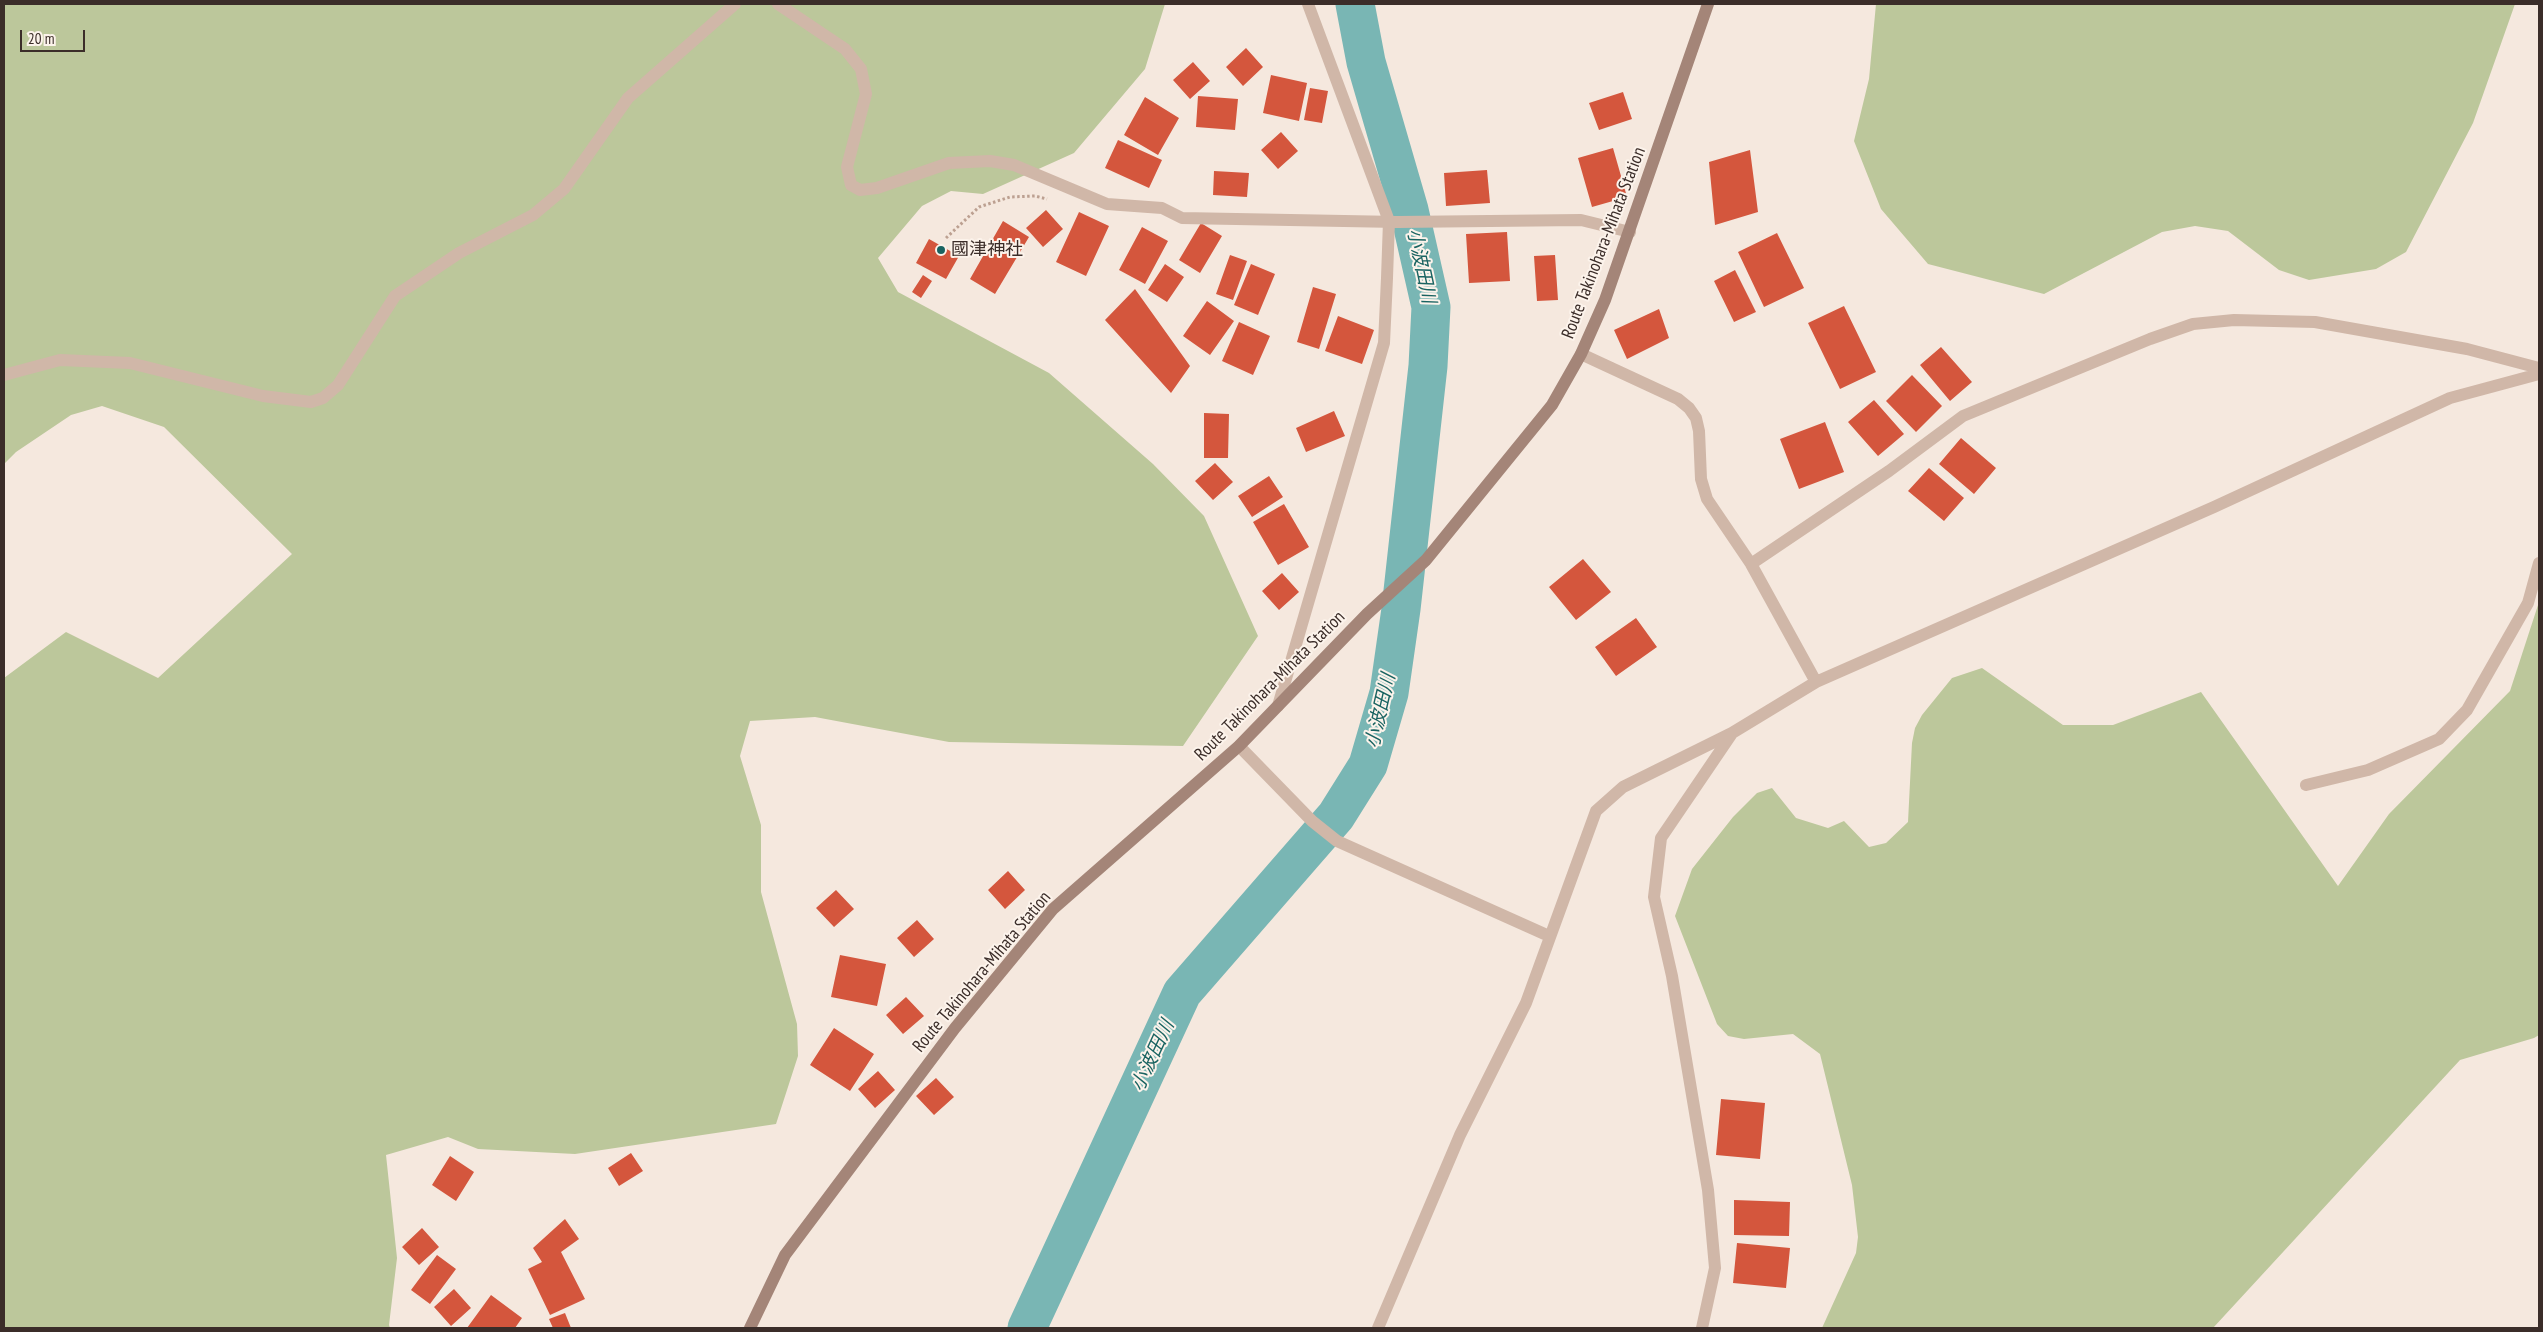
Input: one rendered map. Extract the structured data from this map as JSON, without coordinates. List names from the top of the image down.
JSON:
{
  "streets": {
    "main road": ["Route Takinohara-Mihata Station"]
  },
  "water": ["小波田川"],
  "places": ["國津神社"],
  "scale_bar": "20 m"
}
